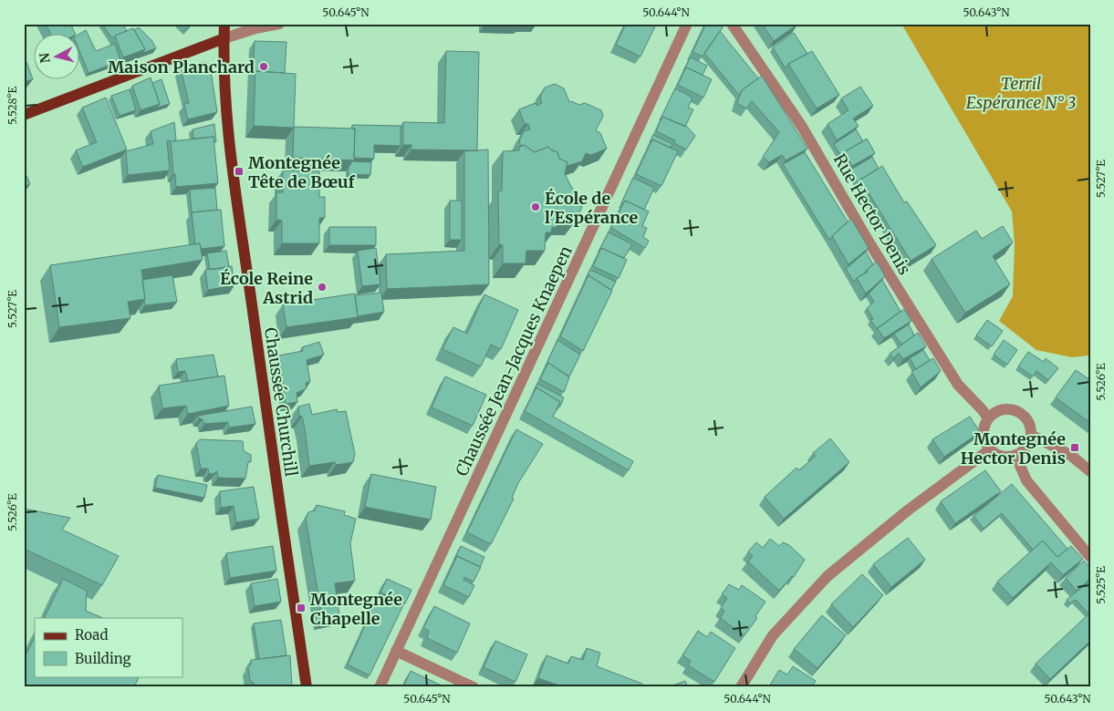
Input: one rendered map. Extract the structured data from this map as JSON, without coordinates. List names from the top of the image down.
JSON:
{
  "streets": {
    "main road": ["Chaussée Churchill"],
    "street": ["Rue Hector Denis", "Chaussée Jean-Jacques Knaepen"]
  },
  "parks": ["Terril Espérance N° 3"],
  "places": {
    "other": ["Maison Planchard", "École de l'Espérance", "École Reine Astrid"],
    "transit": ["Montegnée Tête de Bœuf", "Montegnée Hector Denis", "Montegnée Chapelle"]
  },
  "legend": ["Road", "Building"],
  "north": "left",
  "coordinates": [
    "50.645°N",
    "50.644°N",
    "50.643°N",
    "5.528°E",
    "5.527°E",
    "5.526°E",
    "5.525°E"
  ]
}
